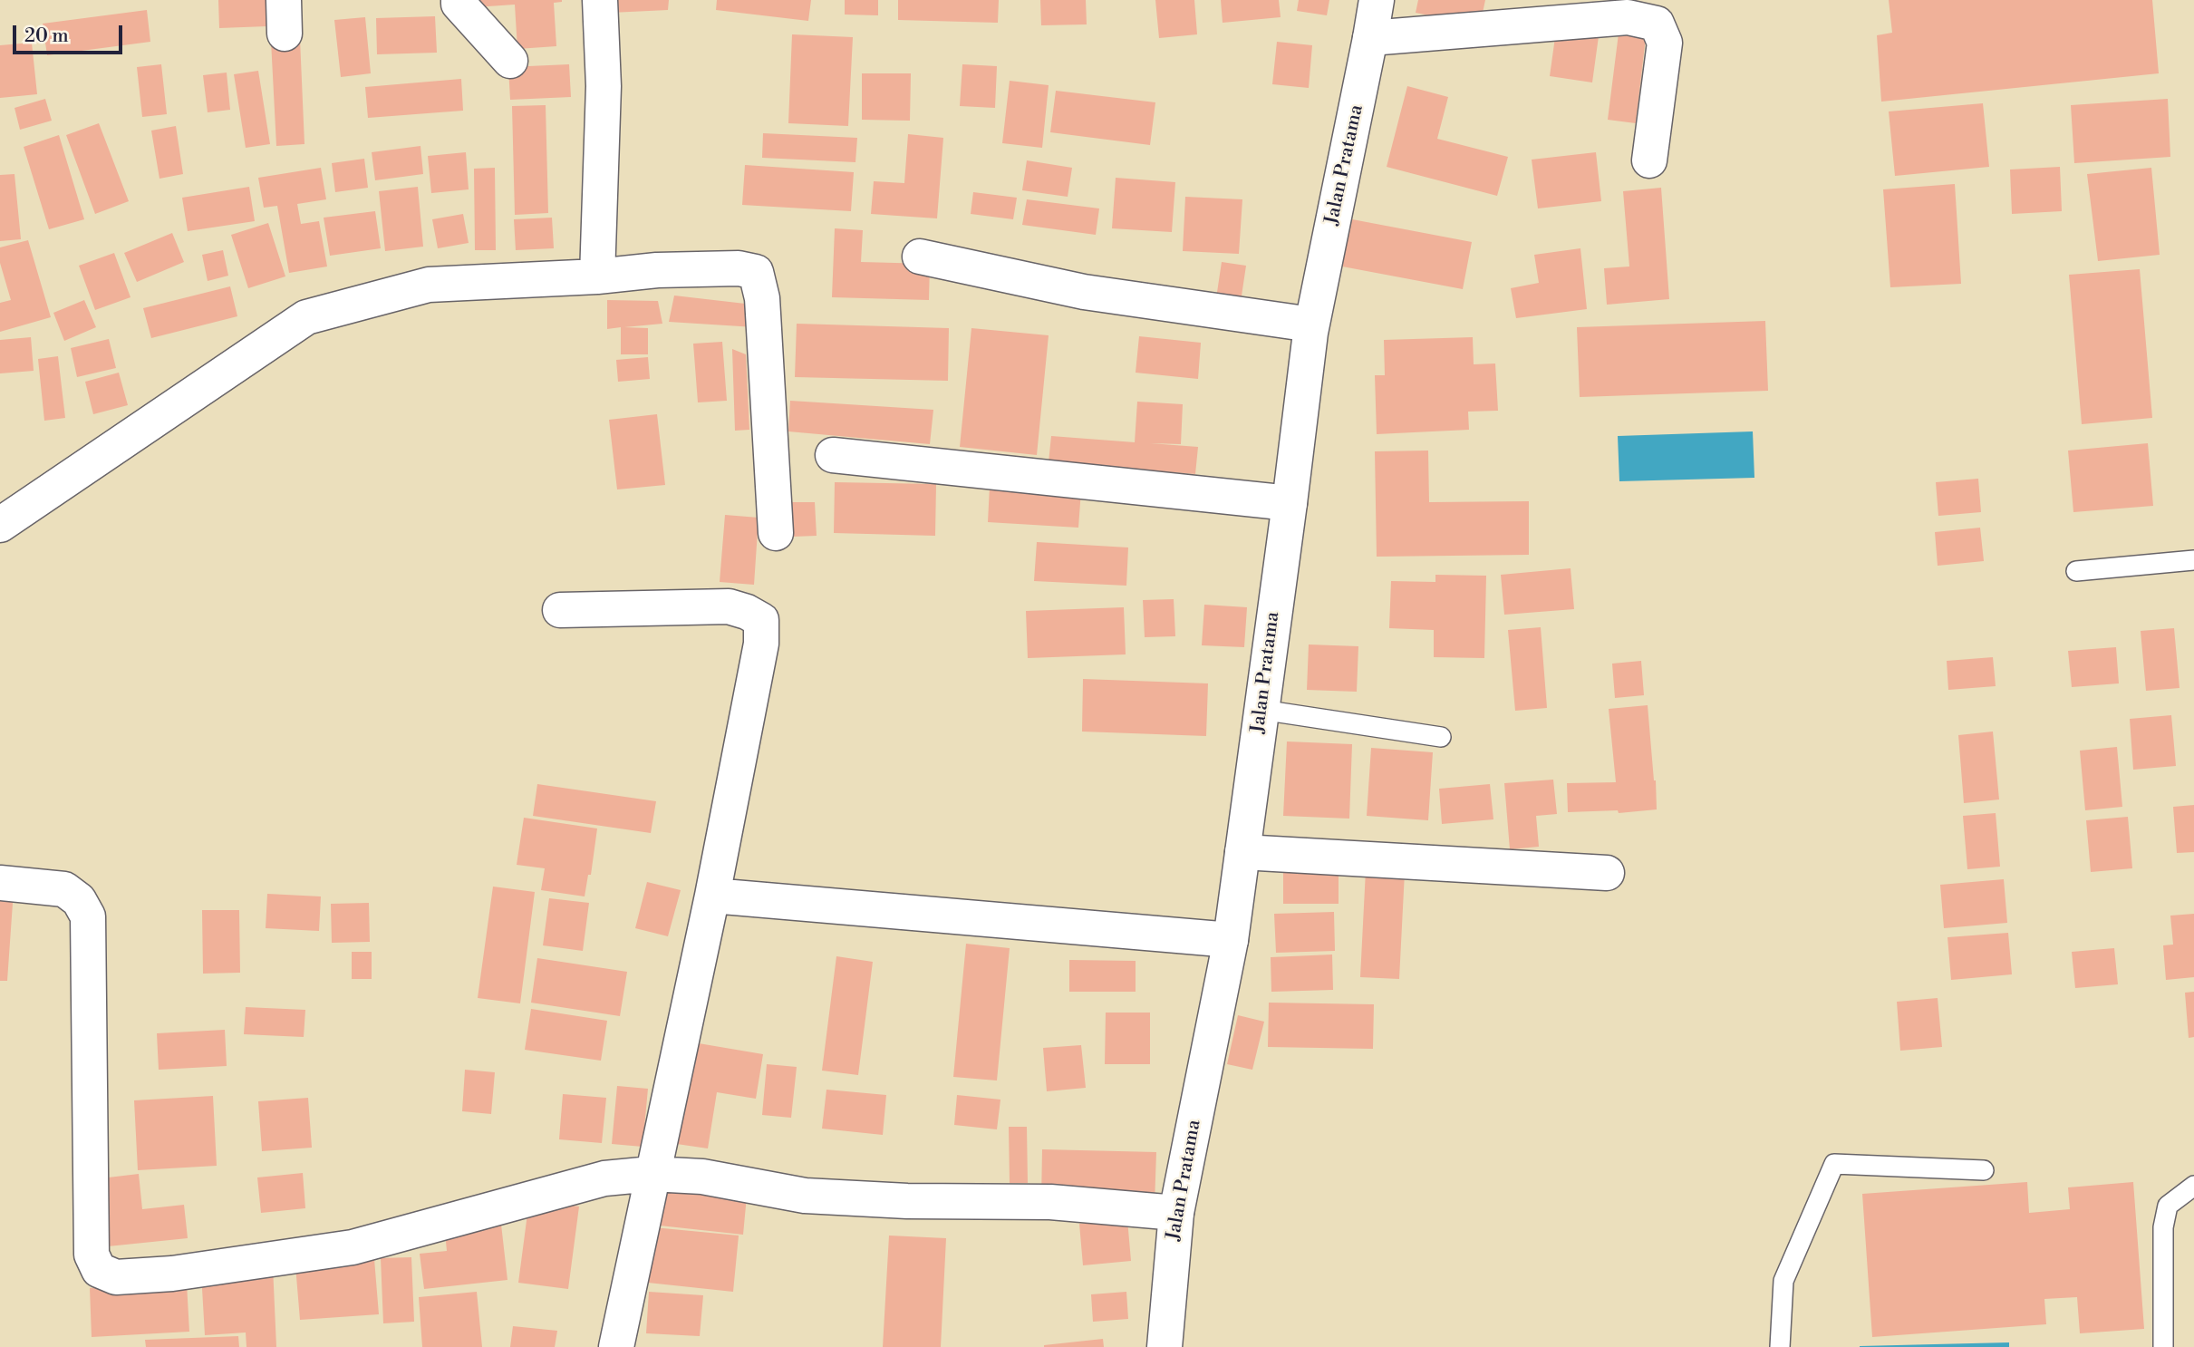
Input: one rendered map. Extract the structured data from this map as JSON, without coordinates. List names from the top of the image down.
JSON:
{
  "streets": {
    "street": ["Jalan Pratama"]
  },
  "scale_bar": "20 m"
}
